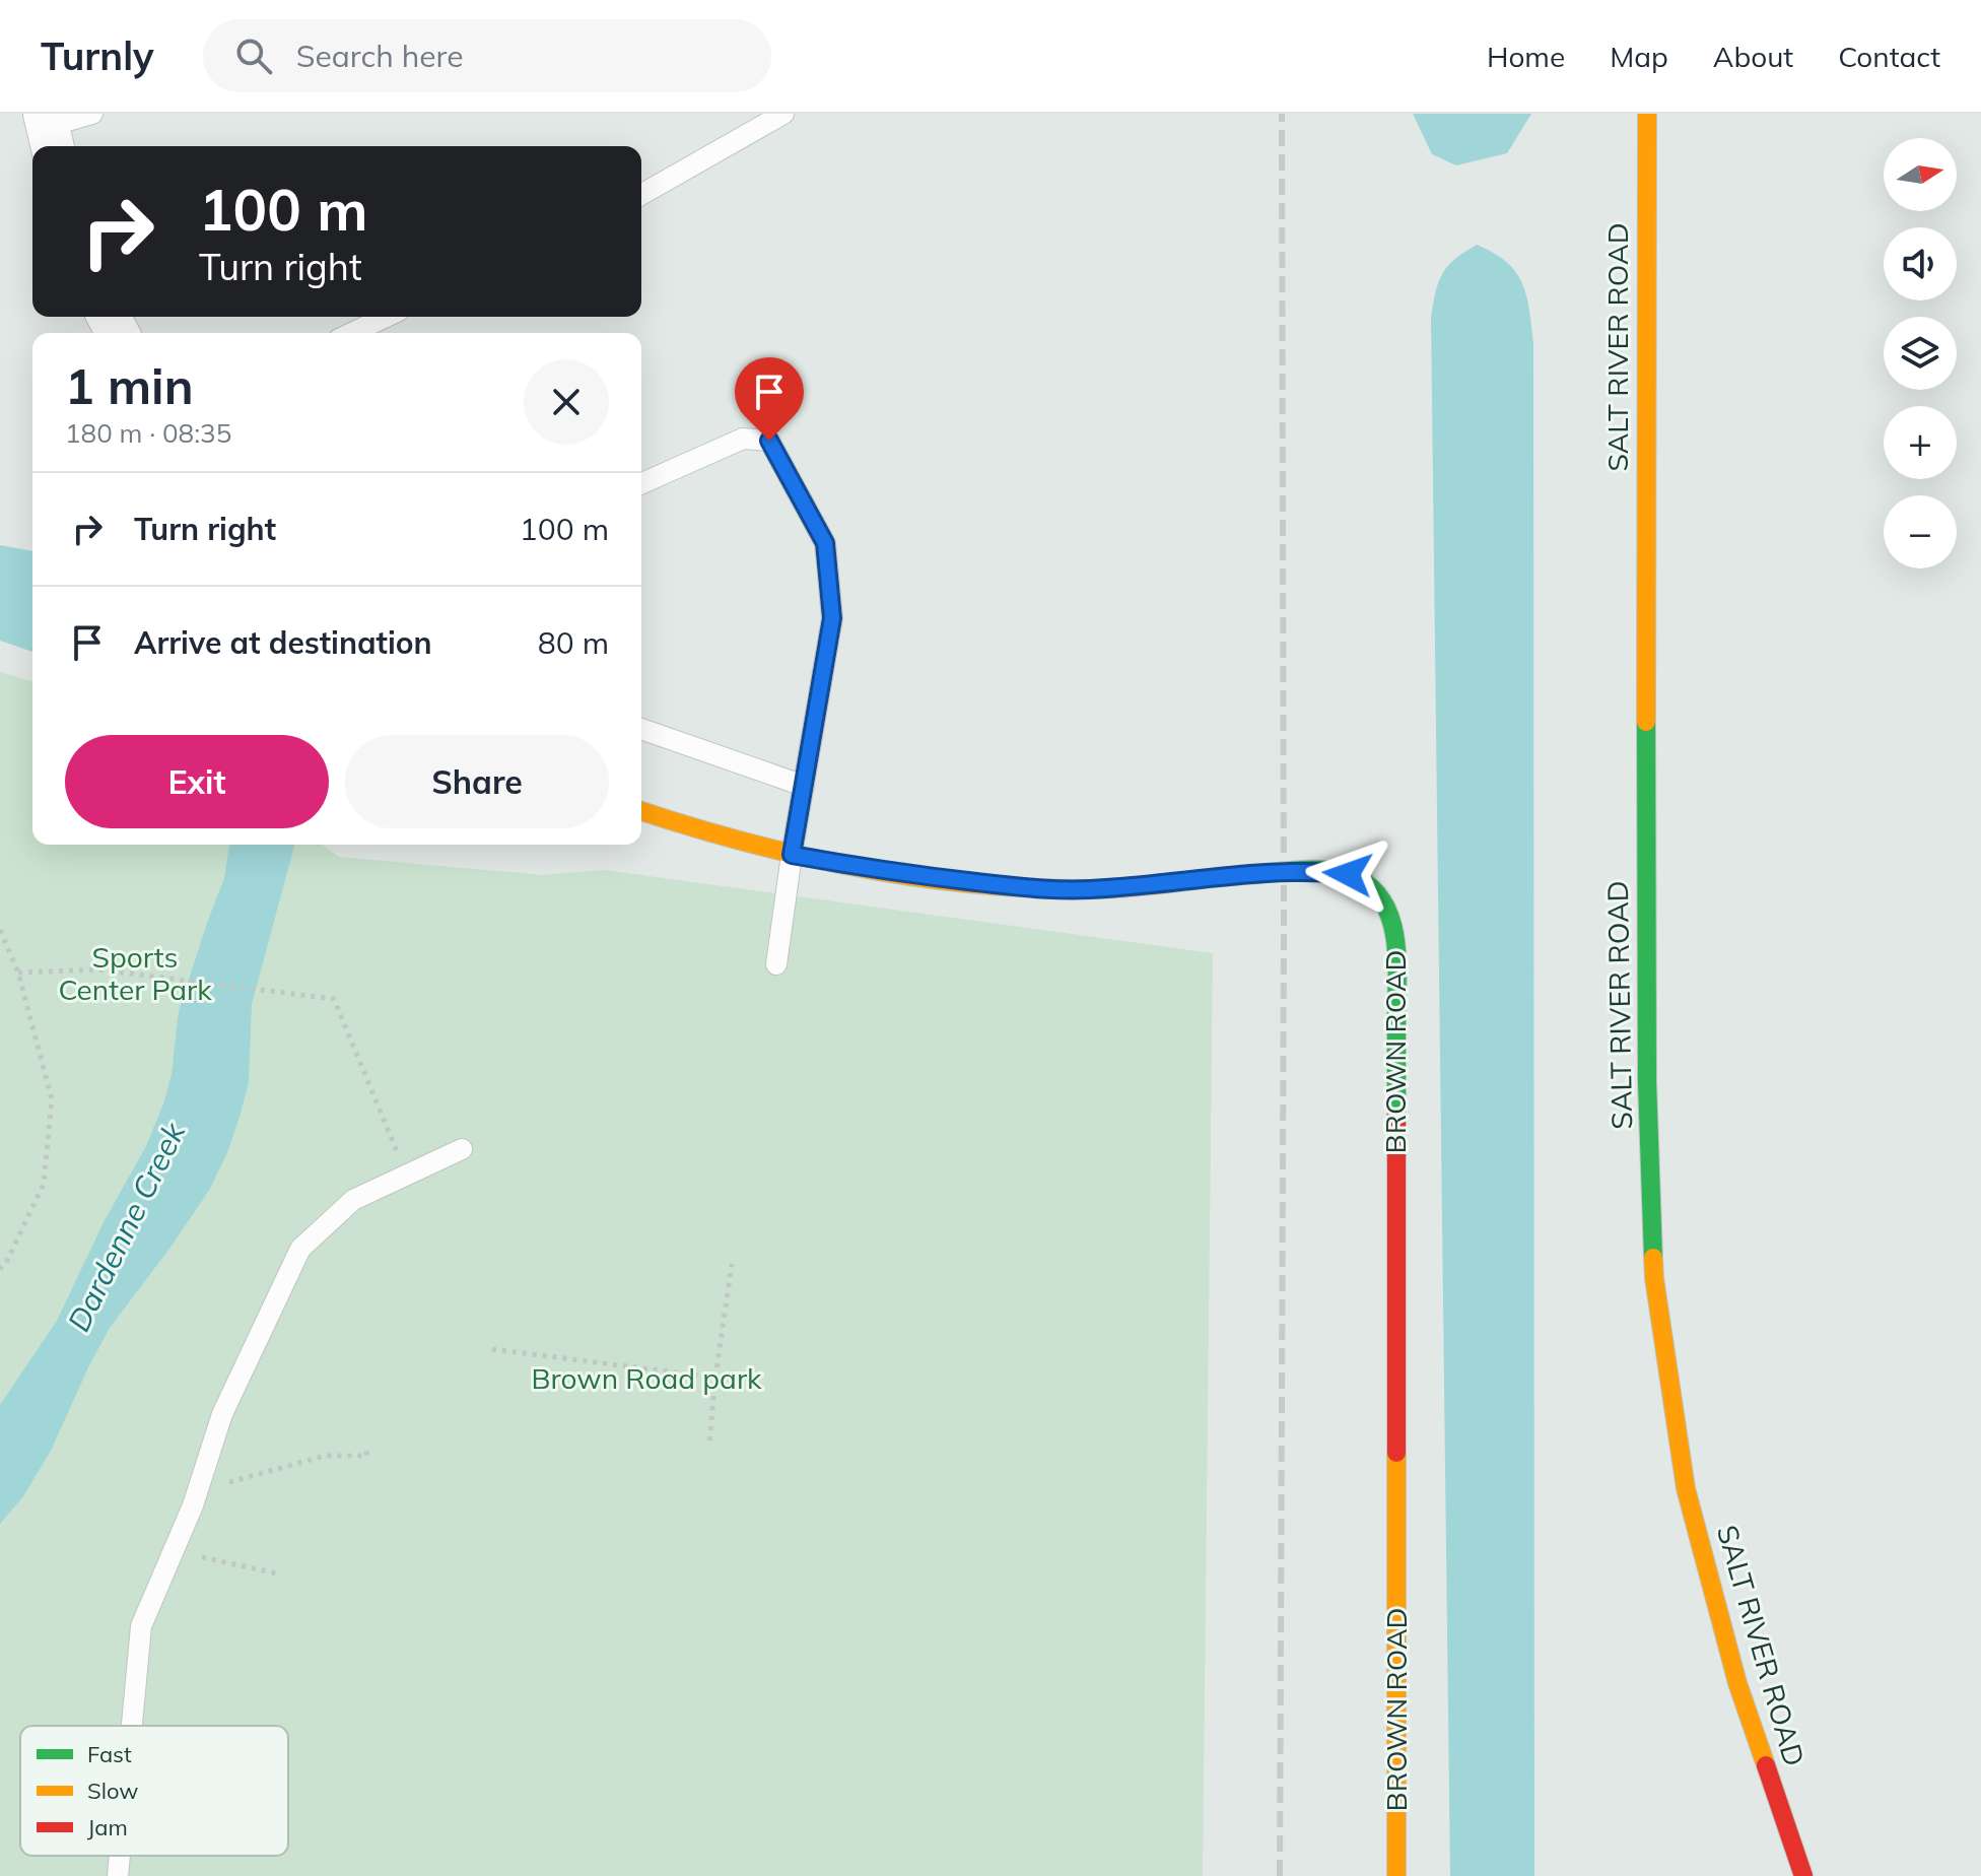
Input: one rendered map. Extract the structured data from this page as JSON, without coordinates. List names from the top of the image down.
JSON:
{
  "streets": {
    "main road": ["SALT RIVER ROAD", "BROWN ROAD"]
  },
  "water": ["Dardenne Creek"],
  "parks": ["Sports Center Park", "Brown Road park"],
  "legend": ["Fast", "Slow", "Jam"],
  "north": "right",
  "page": {
    "header": "Turnly",
    "search": "Search here",
    "nav": [
      "Home",
      "Map",
      "About",
      "Contact"
    ],
    "map_buttons": ["+", "−"],
    "turn": ["100 m", "Turn right"],
    "heading": ["1 min", "180 m · 08:35"],
    "list": [
      {
        "name": "Turn right",
        "value": "100 m"
      },
      {
        "name": "Arrive at destination",
        "value": "80 m"
      }
    ],
    "buttons": ["Exit", "Share"]
  }
}
